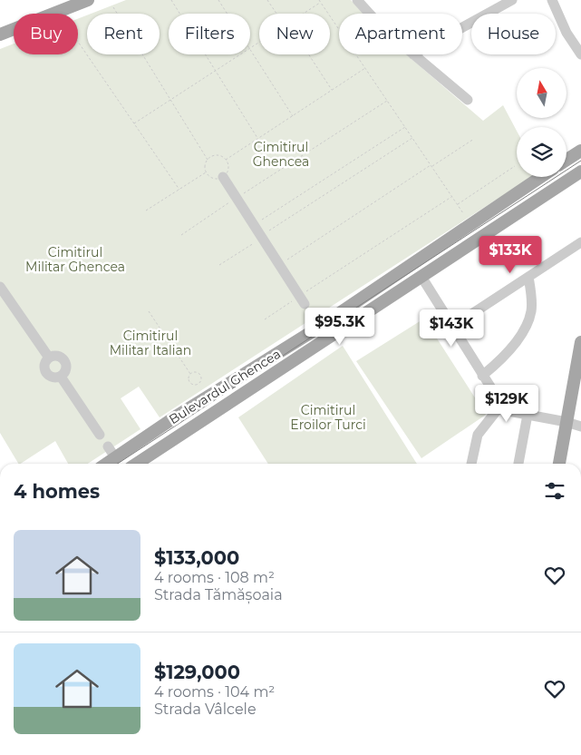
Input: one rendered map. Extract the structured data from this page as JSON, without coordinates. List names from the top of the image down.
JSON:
{
  "streets": {
    "main road": ["Bulevardul Ghencea"]
  },
  "parks": [
    "Cimitirul Ghencea",
    "Cimitirul Militar Ghencea",
    "Cimitirul Militar Italian",
    "Cimitirul Eroilor Turci"
  ],
  "north": "top",
  "page": {
    "chip": [
      "Buy",
      "Rent",
      "Filters",
      "New",
      "Apartment",
      "House"
    ],
    "price": [
      "$133K",
      "$95.3K",
      "$143K",
      "$129K"
    ],
    "heading": "4 homes",
    "list": [
      {
        "name": "$133,000",
        "note": "4 rooms · 108 m² · Strada Tămășoaia"
      },
      {
        "name": "$129,000",
        "note": "4 rooms · 104 m² · Strada Vâlcele"
      }
    ]
  }
}
